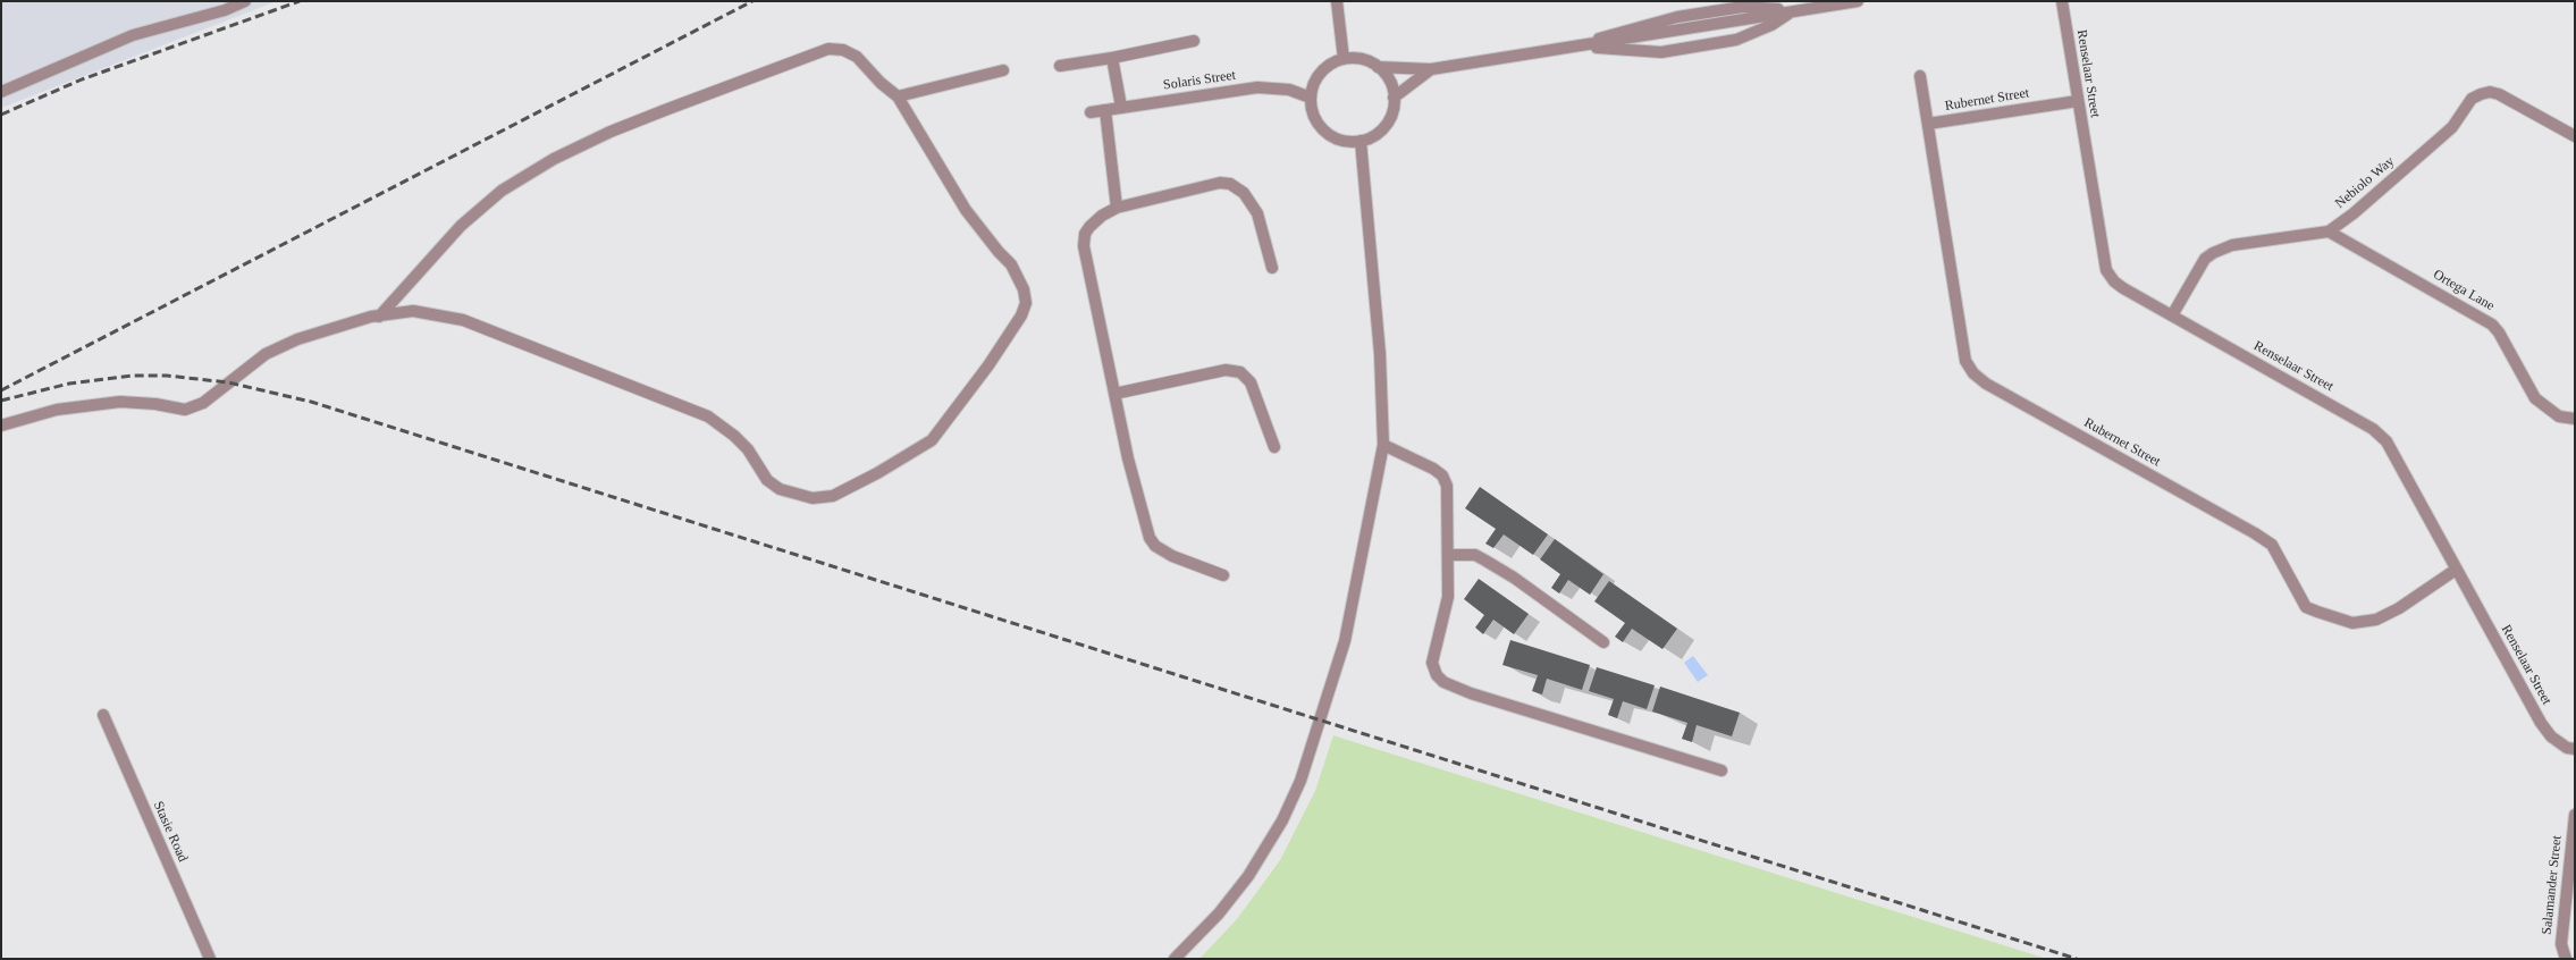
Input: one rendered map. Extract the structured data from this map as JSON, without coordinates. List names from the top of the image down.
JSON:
{
  "streets": {
    "street": [
      "Renselaar Street",
      "Solaris Street",
      "Rubernet Street",
      "Nebiolo Way",
      "Ortega Lane",
      "Stasie Road",
      "Salamander Street"
    ]
  },
  "crossings": [
    ["Renselaar Street", "Rubernet Street"],
    ["Renselaar Street", "Nebiolo Way"],
    ["Nebiolo Way", "Ortega Lane"]
  ]
}
